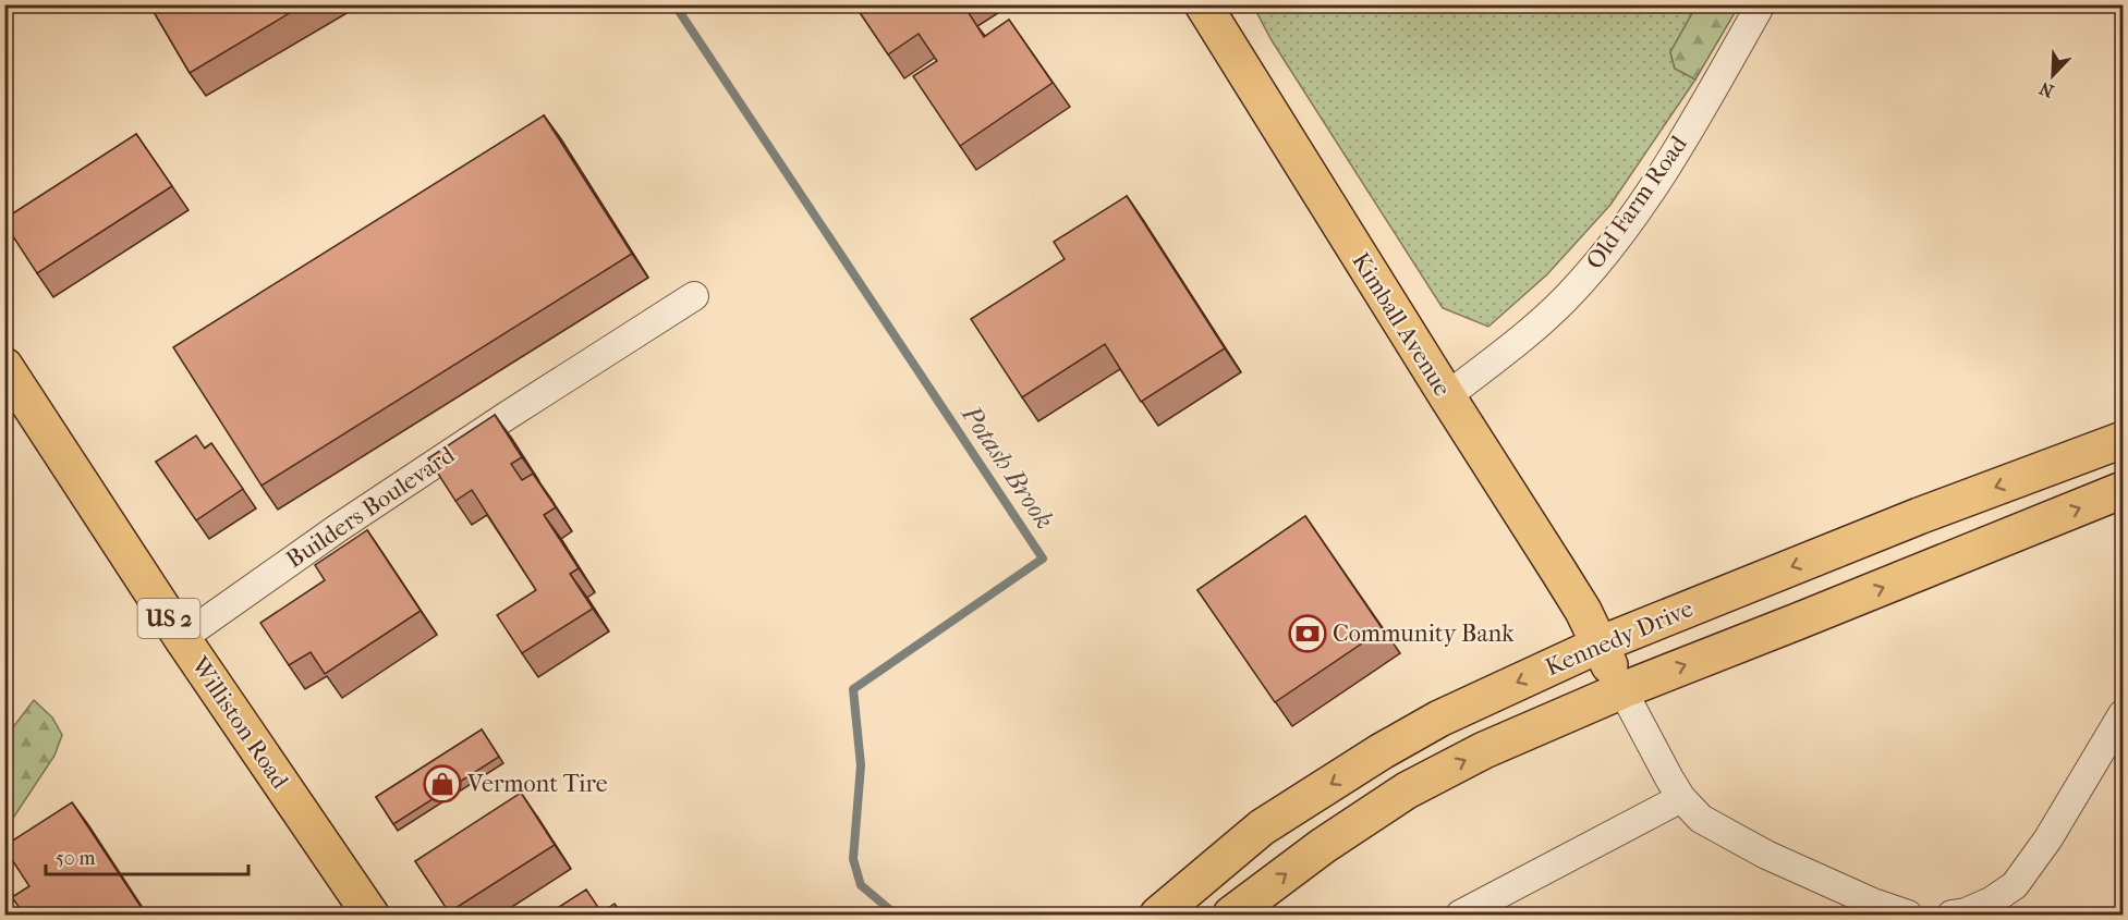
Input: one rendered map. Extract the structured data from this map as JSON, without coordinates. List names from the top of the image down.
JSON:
{
  "streets": {
    "main road": [
      "Kimball Avenue",
      "US 2",
      "Kennedy Drive",
      "Williston Road"
    ],
    "street": ["Old Farm Road", "Builders Boulevard"]
  },
  "crossings": [
    ["Old Farm Road", "Kimball Avenue"],
    ["Kimball Avenue", "Kennedy Drive"],
    ["Builders Boulevard", "Williston Road"]
  ],
  "water": ["Potash Brook"],
  "places": {
    "bank": ["Community Bank"],
    "shop": ["Vermont Tire"]
  },
  "scale_bar": "50 m",
  "north": "bottom left"
}
